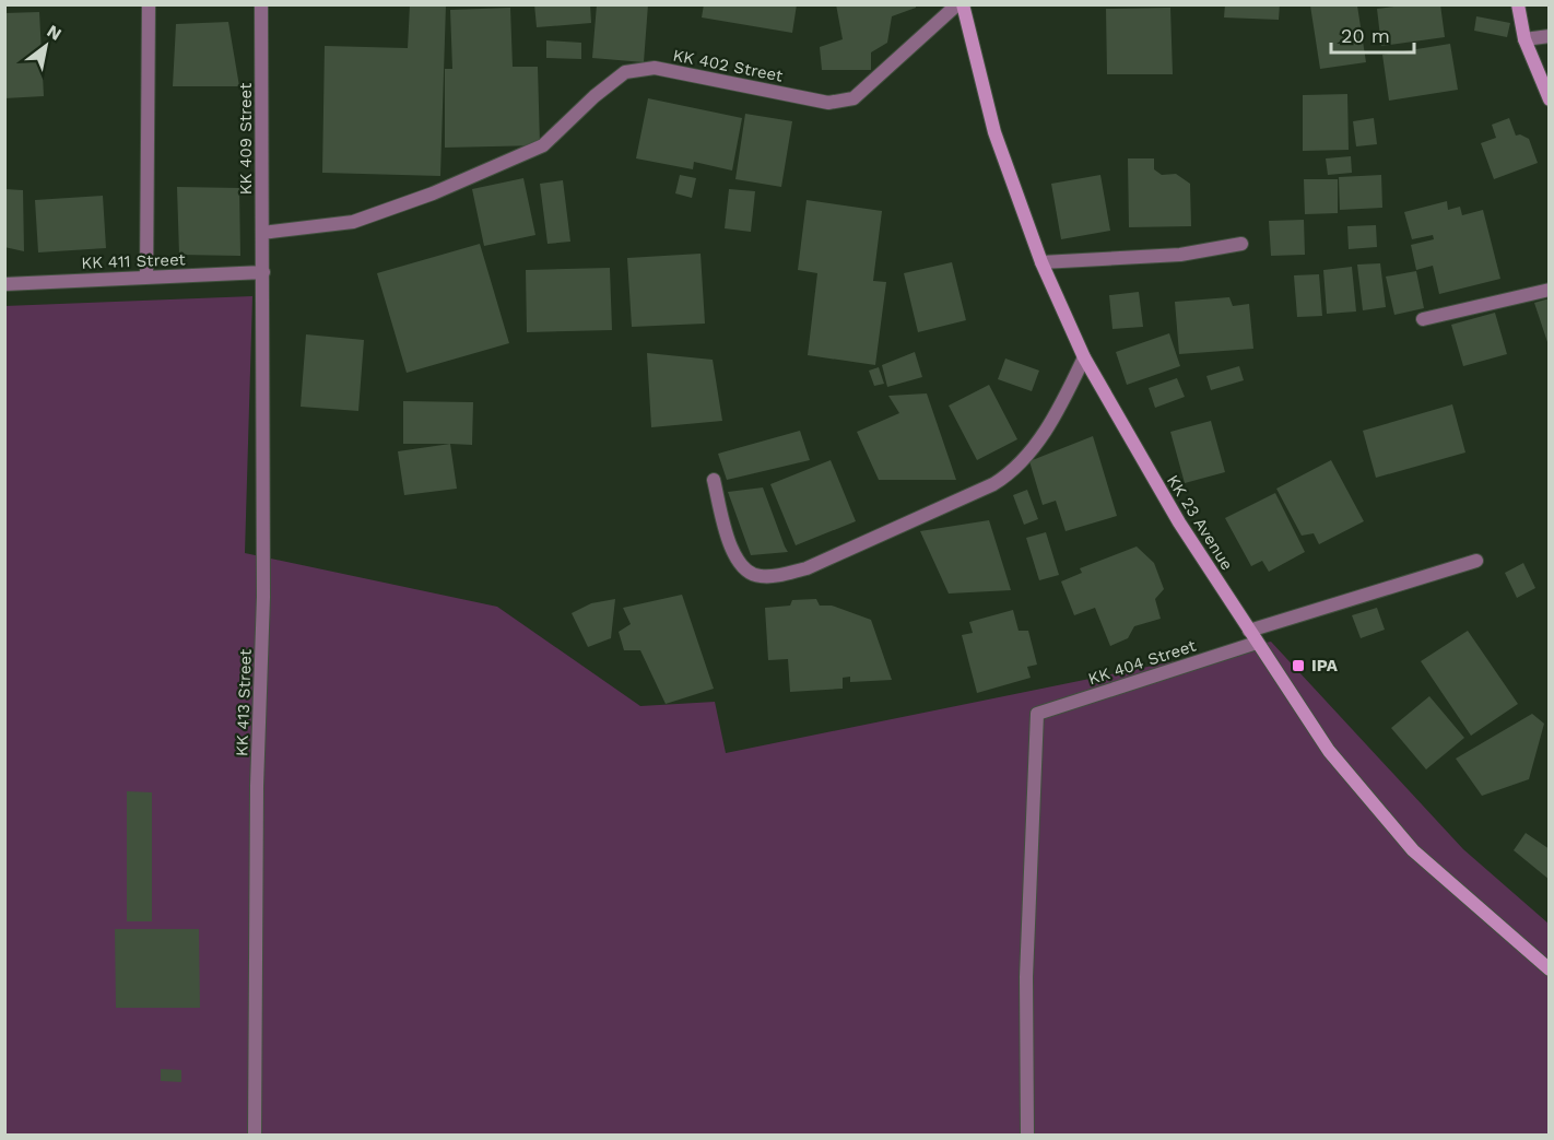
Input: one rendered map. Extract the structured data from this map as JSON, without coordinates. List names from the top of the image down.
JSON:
{
  "streets": {
    "main road": ["KK 23 Avenue"],
    "street": [
      "KK 402 Street",
      "KK 409 Street",
      "KK 411 Street",
      "KK 404 Street",
      "KK 413 Street"
    ]
  },
  "crossings": [
    ["KK 402 Street", "KK 409 Street"],
    ["KK 409 Street", "KK 411 Street"],
    ["KK 409 Street", "KK 413 Street"],
    ["KK 411 Street", "KK 413 Street"],
    ["KK 23 Avenue", "KK 404 Street"]
  ],
  "places": {
    "transit": ["IPA"]
  },
  "scale_bar": "20 m",
  "north": "top right"
}
